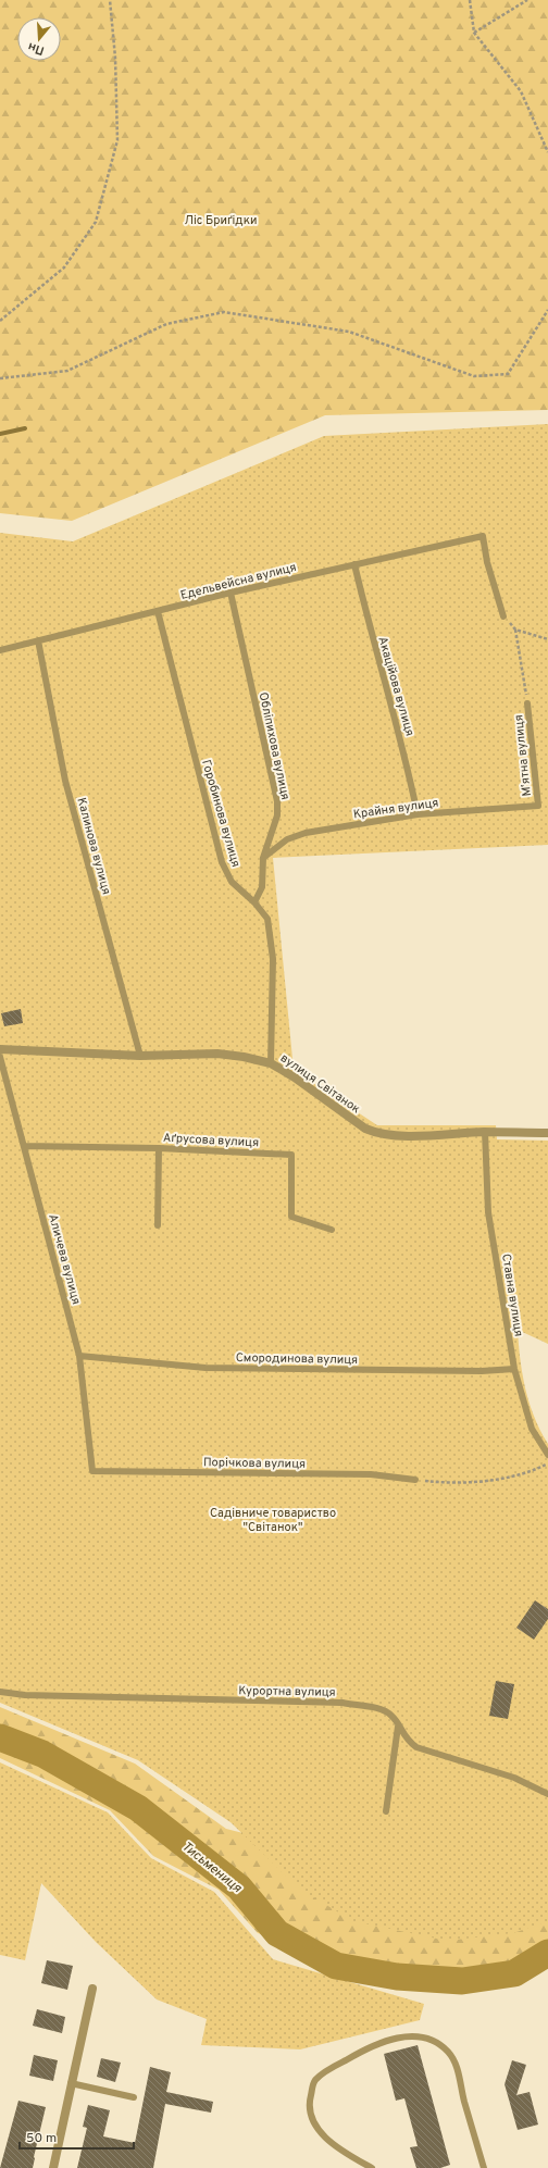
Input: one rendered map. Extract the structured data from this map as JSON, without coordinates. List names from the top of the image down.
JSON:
{
  "streets": {
    "street": ["вулиця Світанок"],
    "lane": [
      "Едельвейсна вулиця",
      "Акаційова вулиця",
      "Обліпихова вулиця",
      "Мʼятна вулиця",
      "Крайня вулиця",
      "Горобинова вулиця",
      "Калинова вулиця",
      "Аґрусова вулиця",
      "Аличева вулиця",
      "Ставна вулиця",
      "Смородинова вулиця",
      "Порічкова вулиця",
      "Курортна вулиця"
    ]
  },
  "crossings": [
    ["Едельвейсна вулиця", "Акаційова вулиця"],
    ["Едельвейсна вулиця", "Обліпихова вулиця"],
    ["Едельвейсна вулиця", "Горобинова вулиця"],
    ["Едельвейсна вулиця", "Калинова вулиця"],
    ["Акаційова вулиця", "Крайня вулиця"],
    ["Обліпихова вулиця", "Крайня вулиця"],
    ["Обліпихова вулиця", "Горобинова вулиця"],
    ["Мʼятна вулиця", "Крайня вулиця"],
    ["Горобинова вулиця", "вулиця Світанок"],
    ["Калинова вулиця", "вулиця Світанок"],
    ["вулиця Світанок", "Ставна вулиця"],
    ["Аґрусова вулиця", "Аличева вулиця"],
    ["Аличева вулиця", "Смородинова вулиця"],
    ["Аличева вулиця", "Порічкова вулиця"],
    ["Ставна вулиця", "Смородинова вулиця"]
  ],
  "water": ["Тисьмениця"],
  "parks": ["Ліс Бриґідки", "Садівниче товариство \"Світанок\""],
  "scale_bar": "50 m",
  "north": "bottom"
}
